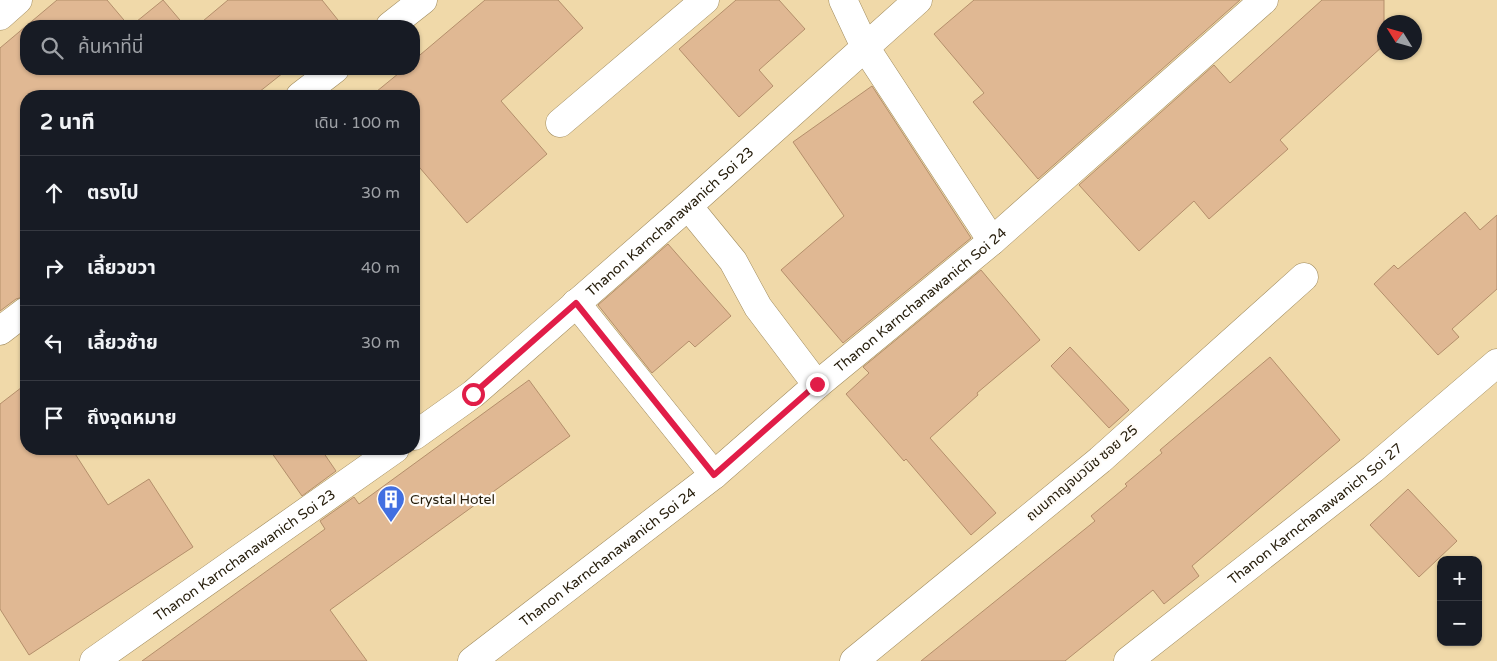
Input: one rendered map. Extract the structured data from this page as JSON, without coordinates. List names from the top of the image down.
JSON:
{
  "streets": {
    "street": [
      "Thanon Karnchanawanich Soi 23",
      "Thanon Karnchanawanich Soi 24",
      "ถนนกาญจนวนิช ซอย 25",
      "Thanon Karnchanawanich Soi 27"
    ]
  },
  "places": {
    "building": ["Crystal Hotel"]
  },
  "north": "top left",
  "page": {
    "search": "ค้นหาที่นี่",
    "heading": ["2 นาที", "เดิน · 100 m"],
    "list": [
      ["ตรงไป", "30 m"],
      ["เลี้ยวขวา", "40 m"],
      ["เลี้ยวซ้าย", "30 m"],
      "ถึงจุดหมาย"
    ],
    "map_buttons": ["+", "−"]
  }
}
